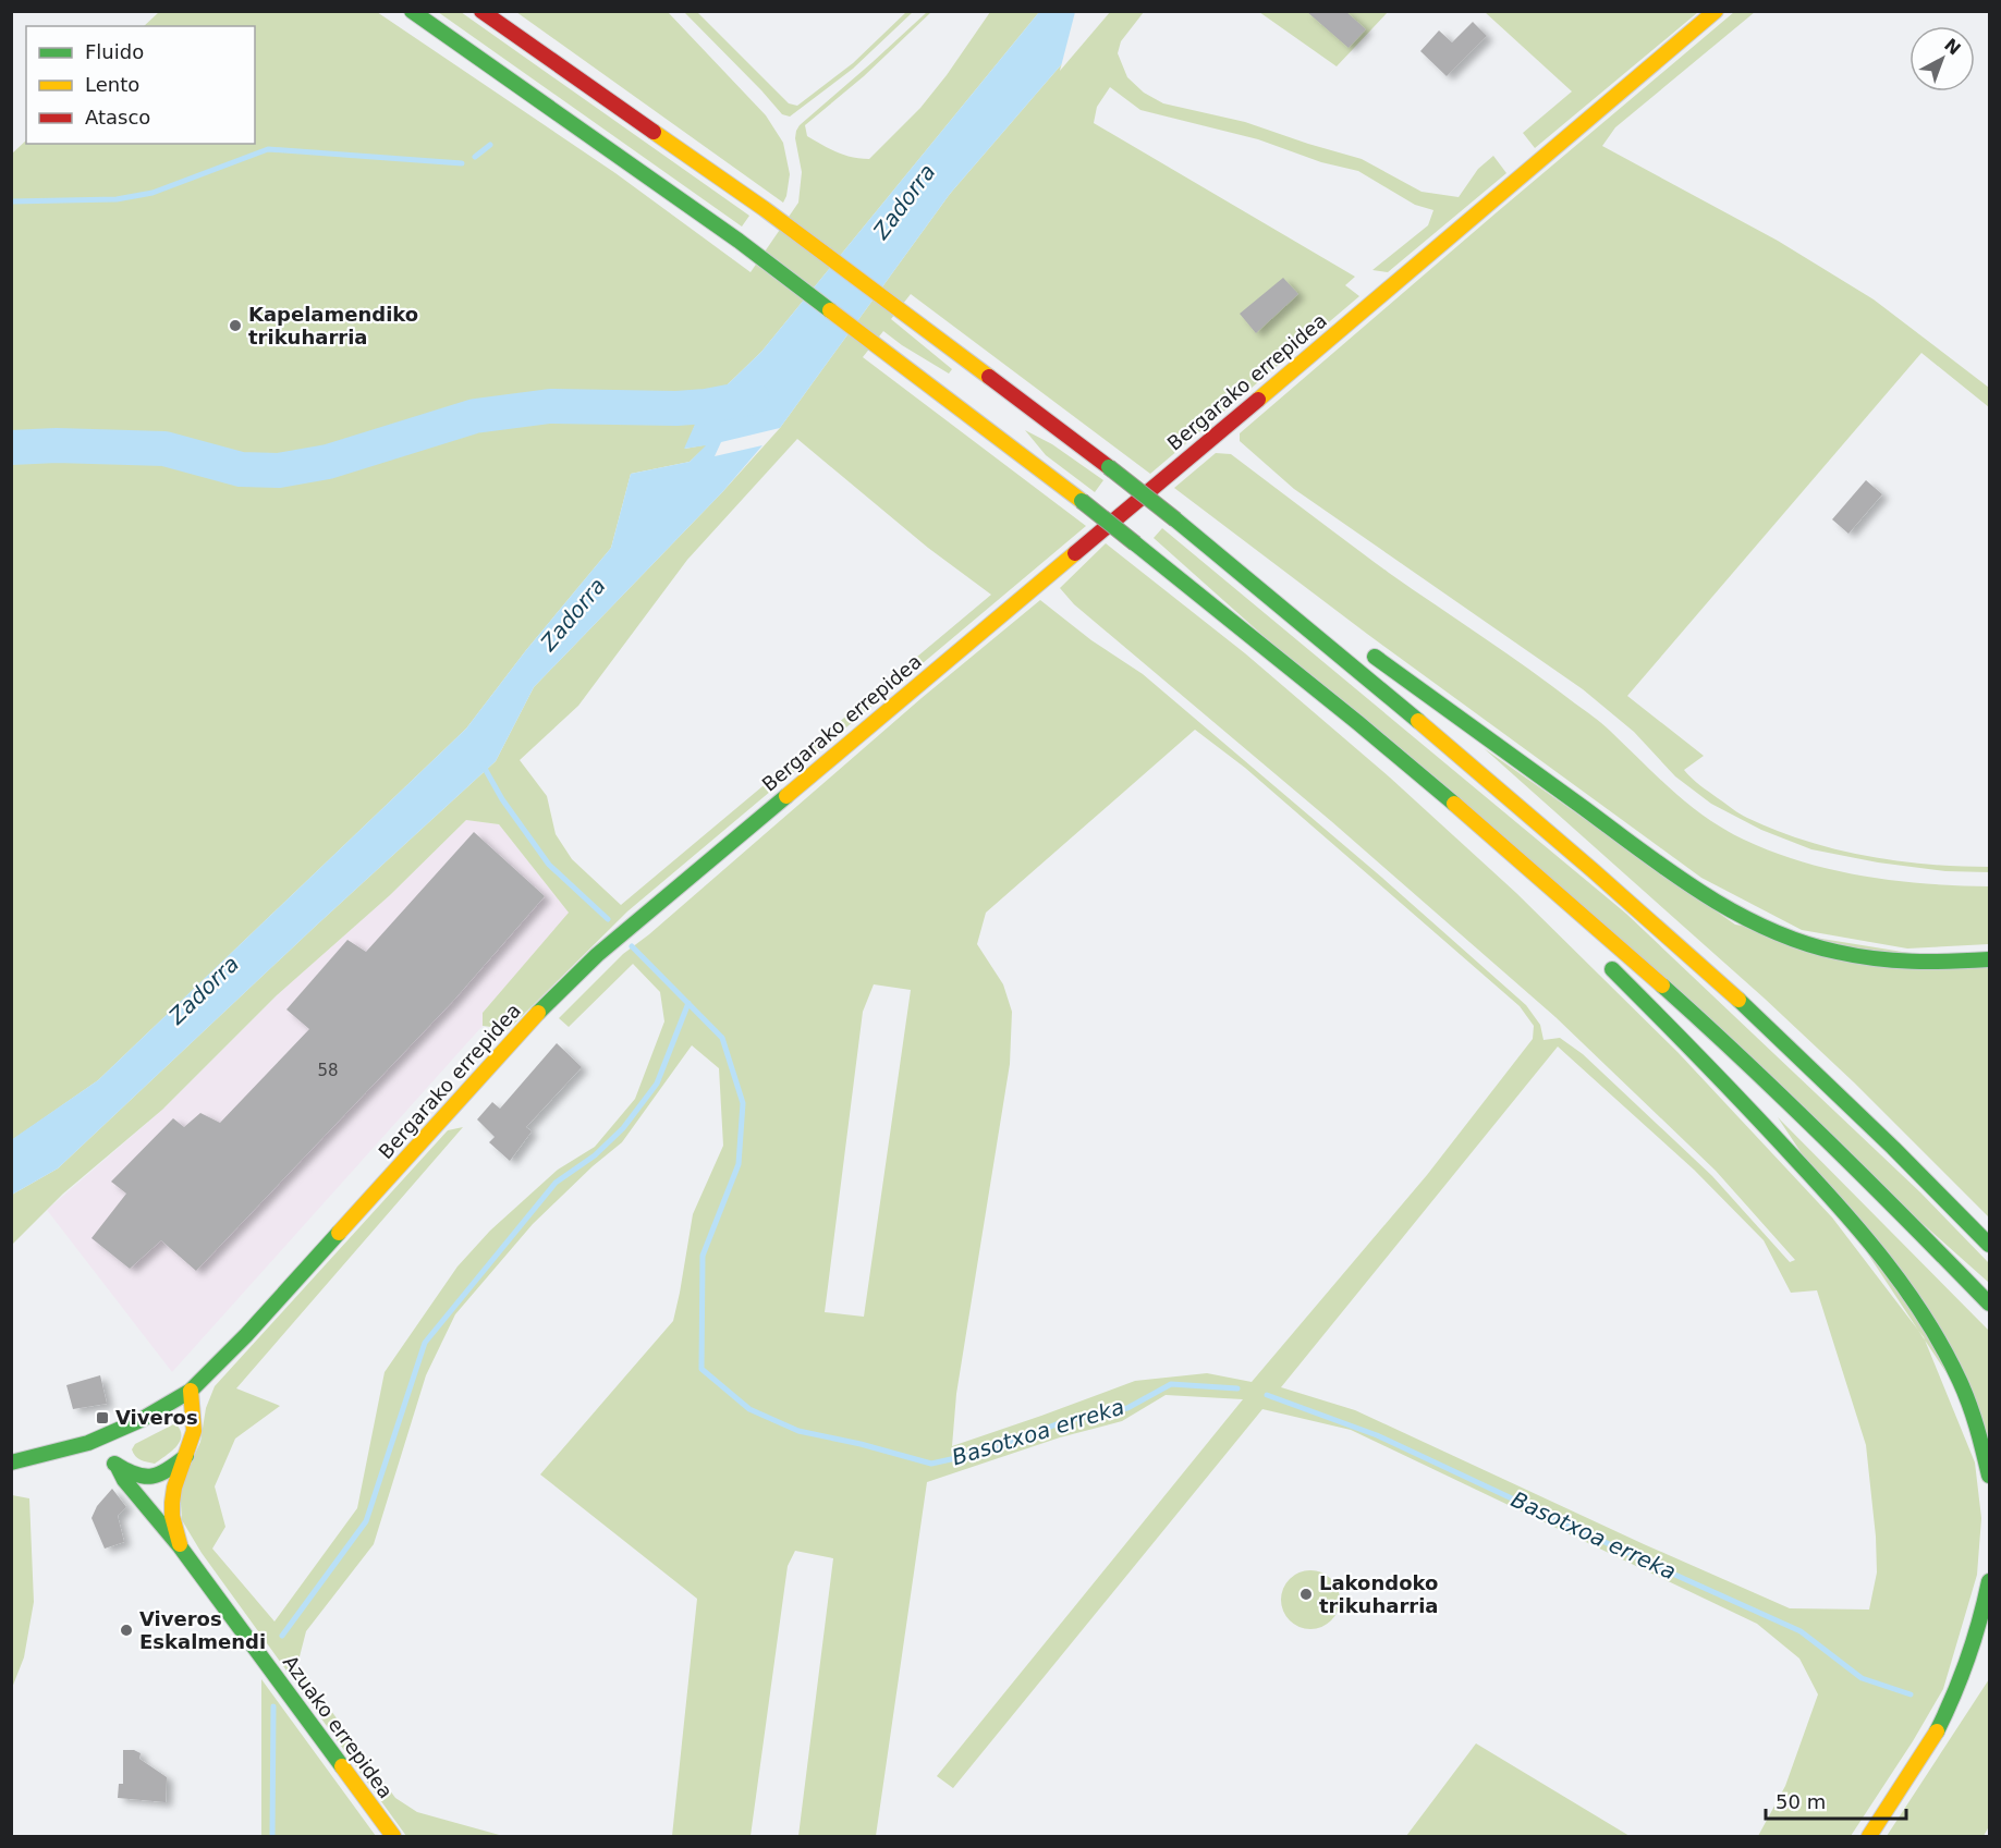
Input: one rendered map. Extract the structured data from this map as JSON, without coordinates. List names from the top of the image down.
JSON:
{
  "streets": {
    "main road": ["Bergarako errepidea", "Azuako errepidea"]
  },
  "crossings": [
    ["Bergarako errepidea", "Azuako errepidea"]
  ],
  "water": ["Zadorra", "Basotxoa erreka"],
  "places": {
    "other": ["Kapelamendiko trikuharria", "Lakondoko trikuharria", "Viveros Eskalmendi"],
    "transit": ["Viveros"]
  },
  "house_numbers": ["58"],
  "legend": ["Fluido", "Lento", "Atasco"],
  "scale_bar": "50 m",
  "north": "top right"
}
